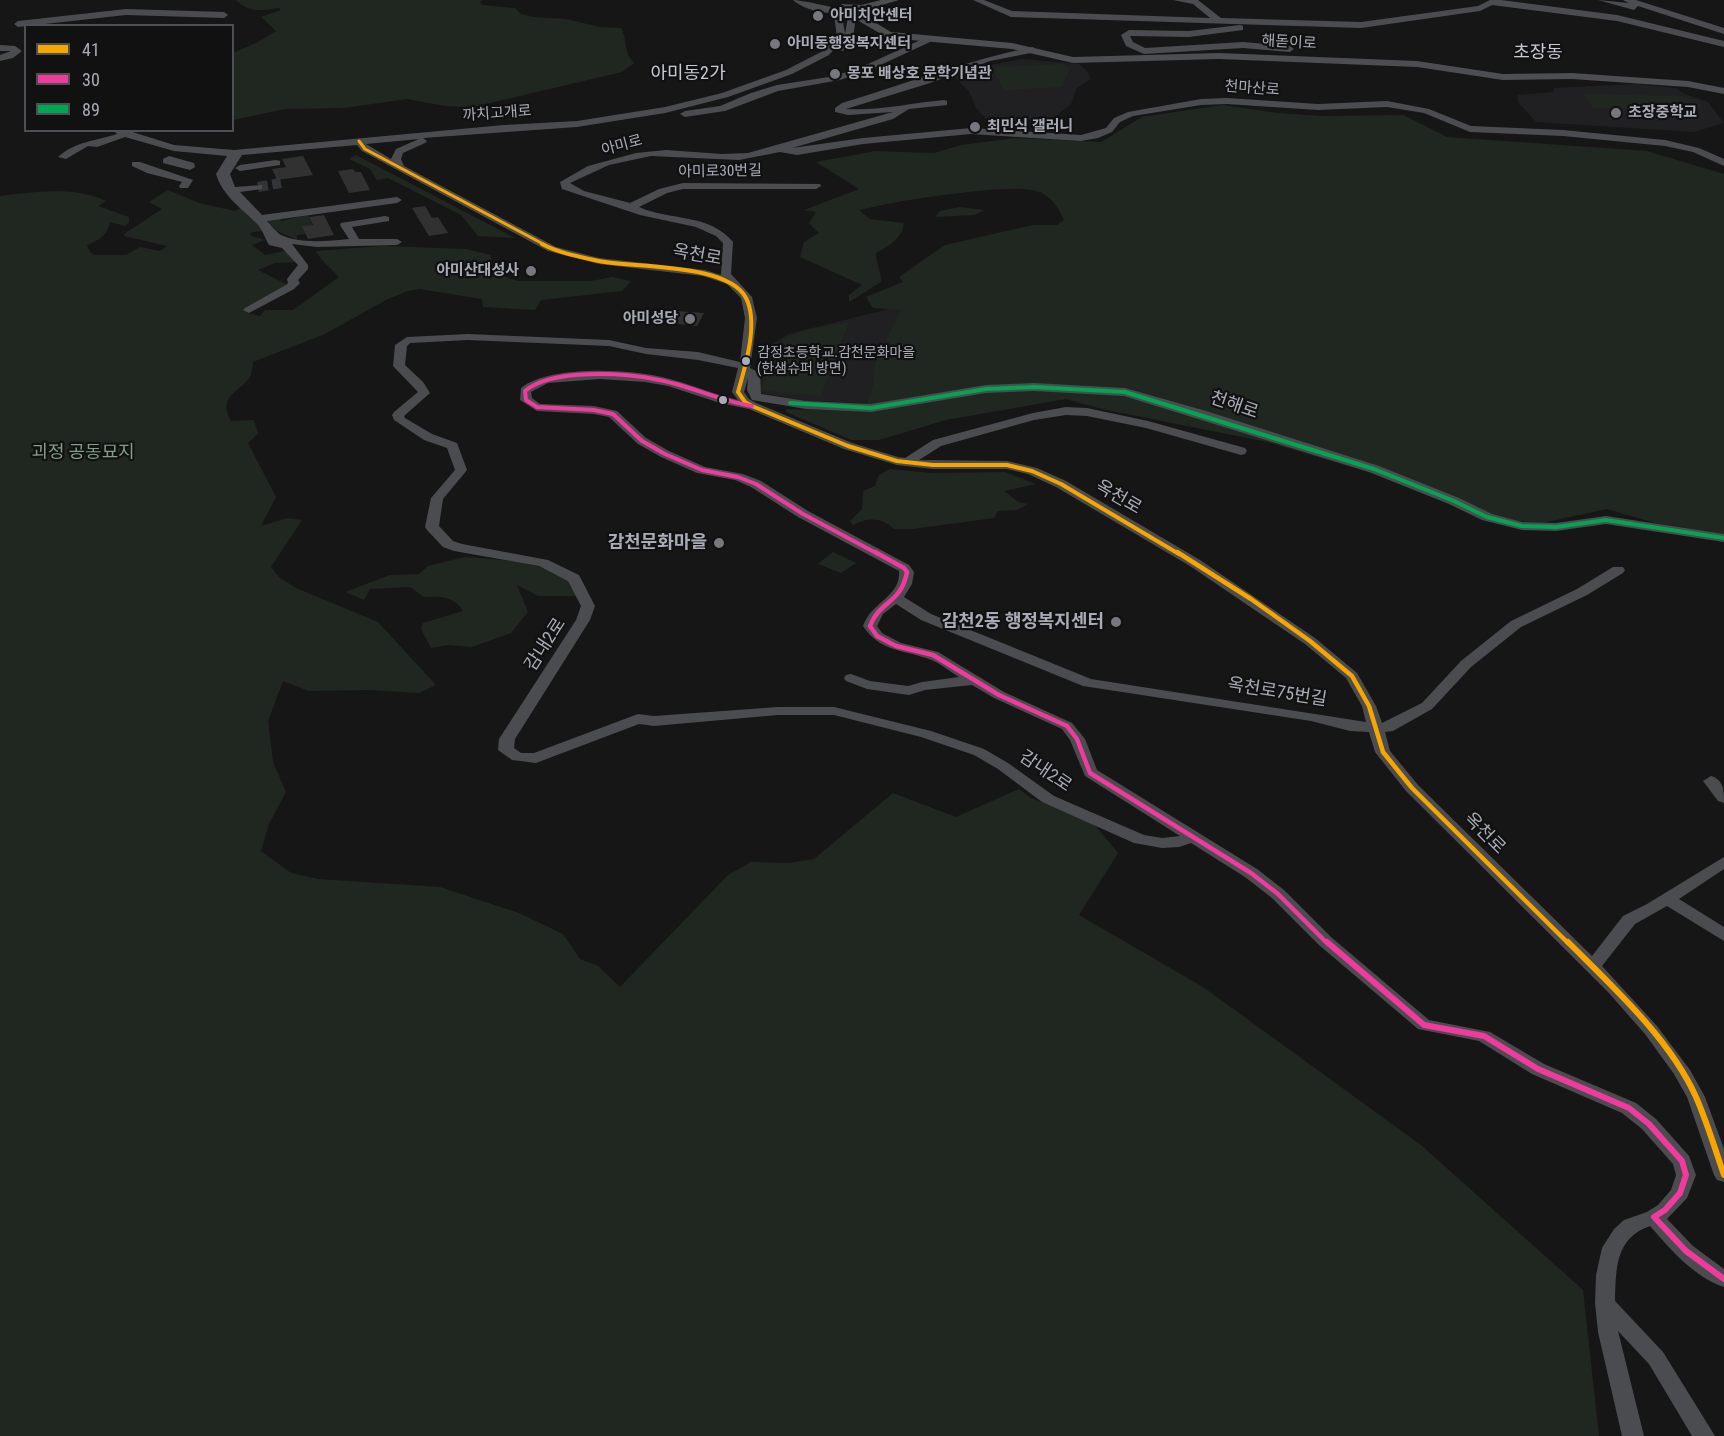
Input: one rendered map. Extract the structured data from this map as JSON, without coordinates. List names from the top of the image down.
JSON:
{
  "streets": {
    "main road": ["해돋이로"],
    "street": [
      "천마산로",
      "까치고개로",
      "아미로",
      "아미로30번길",
      "옥천로",
      "천해로",
      "감내2로",
      "옥천로75번길"
    ]
  },
  "crossings": [
    ["해돋이로", "아미로"],
    ["천마산로", "아미로"],
    ["까치고개로", "옥천로"],
    ["아미로", "아미로30번길"],
    ["아미로", "옥천로"],
    ["옥천로", "천해로"],
    ["옥천로", "감내2로"],
    ["옥천로", "옥천로75번길"],
    ["천해로", "감내2로"]
  ],
  "districts": ["초장동", "아미동2가"],
  "parks": ["괴정 공동묘지"],
  "places": [
    "아미치안센터",
    "아미동행정복지센터",
    "몽포 배상호 문학기념관",
    "초장중학교",
    "최민식 갤러니",
    "아미산대성사",
    "아미성당",
    "감정초등학교.감천문화마을 (한샘슈퍼 방면)",
    "감천문화마을",
    "감천2동 행정복지센터"
  ],
  "lines": ["transit line 41", "transit line 30", "transit line 89"],
  "legend": ["41", "30", "89"]
}
